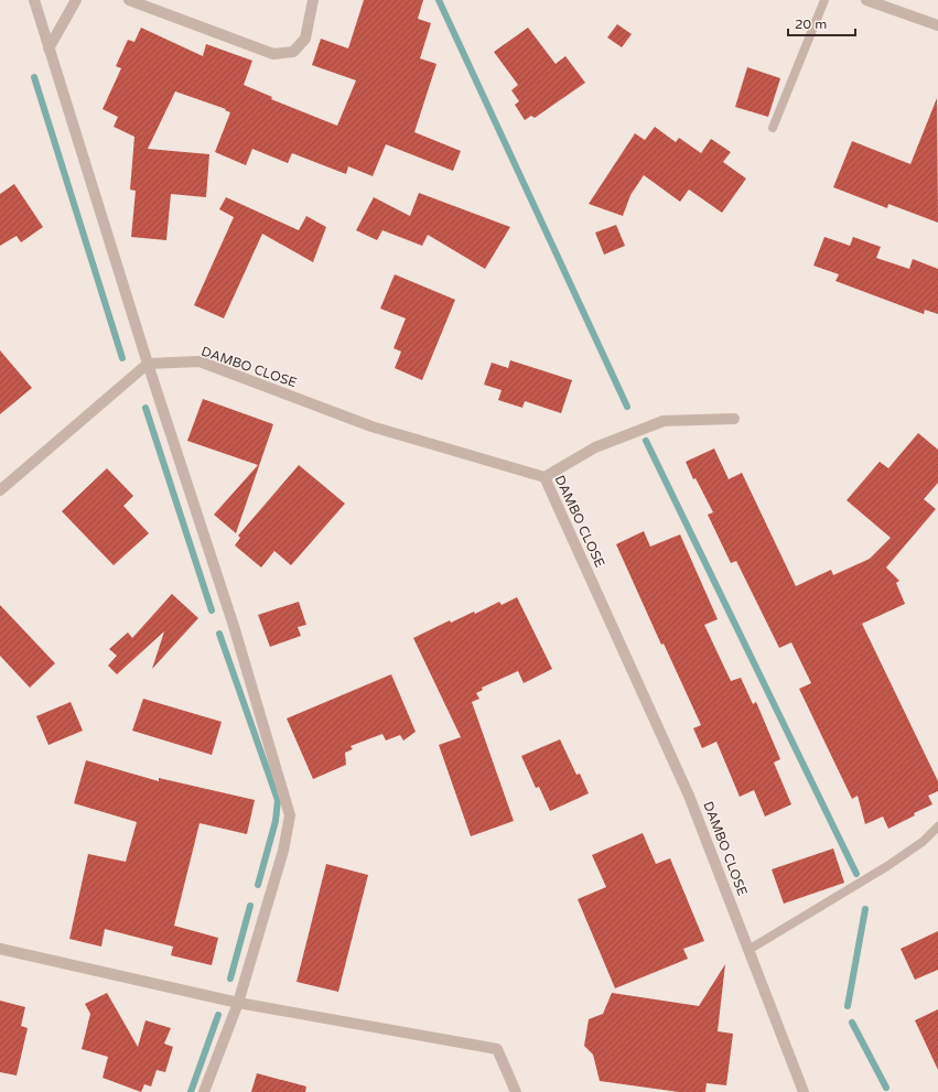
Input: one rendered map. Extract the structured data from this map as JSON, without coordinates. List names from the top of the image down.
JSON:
{
  "streets": {
    "street": ["DAMBO CLOSE"]
  },
  "scale_bar": "20 m"
}
